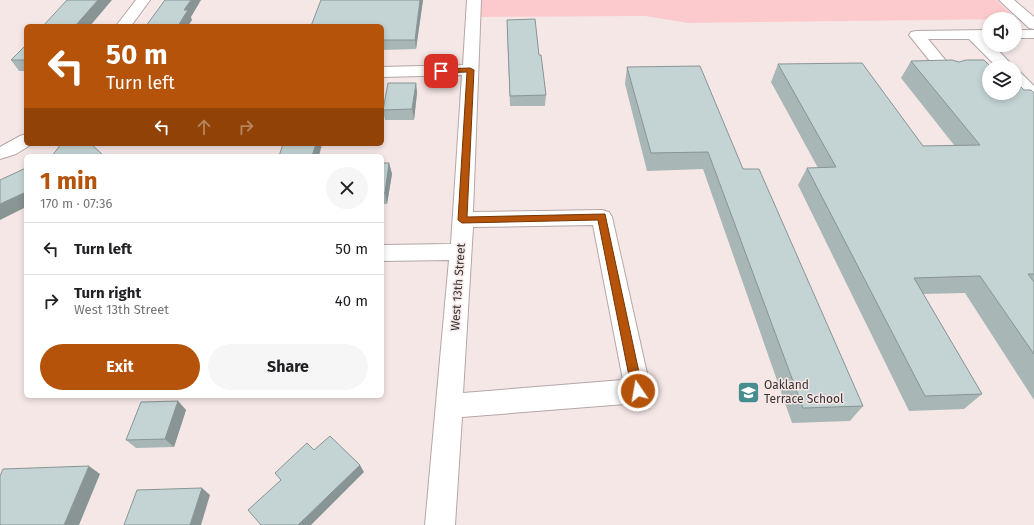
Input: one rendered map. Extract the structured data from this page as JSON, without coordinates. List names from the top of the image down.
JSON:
{
  "streets": {
    "street": ["West 13th Street"]
  },
  "places": {
    "school or university": ["Oakland Terrace School"]
  },
  "page": {
    "turn": ["50 m", "Turn left"],
    "heading": ["1 min", "170 m · 07:36"],
    "list": [
      {
        "name": "Turn left",
        "value": "50 m"
      },
      {
        "name": "Turn right",
        "note": "West 13th Street",
        "value": "40 m"
      }
    ],
    "buttons": ["Exit", "Share"]
  }
}
